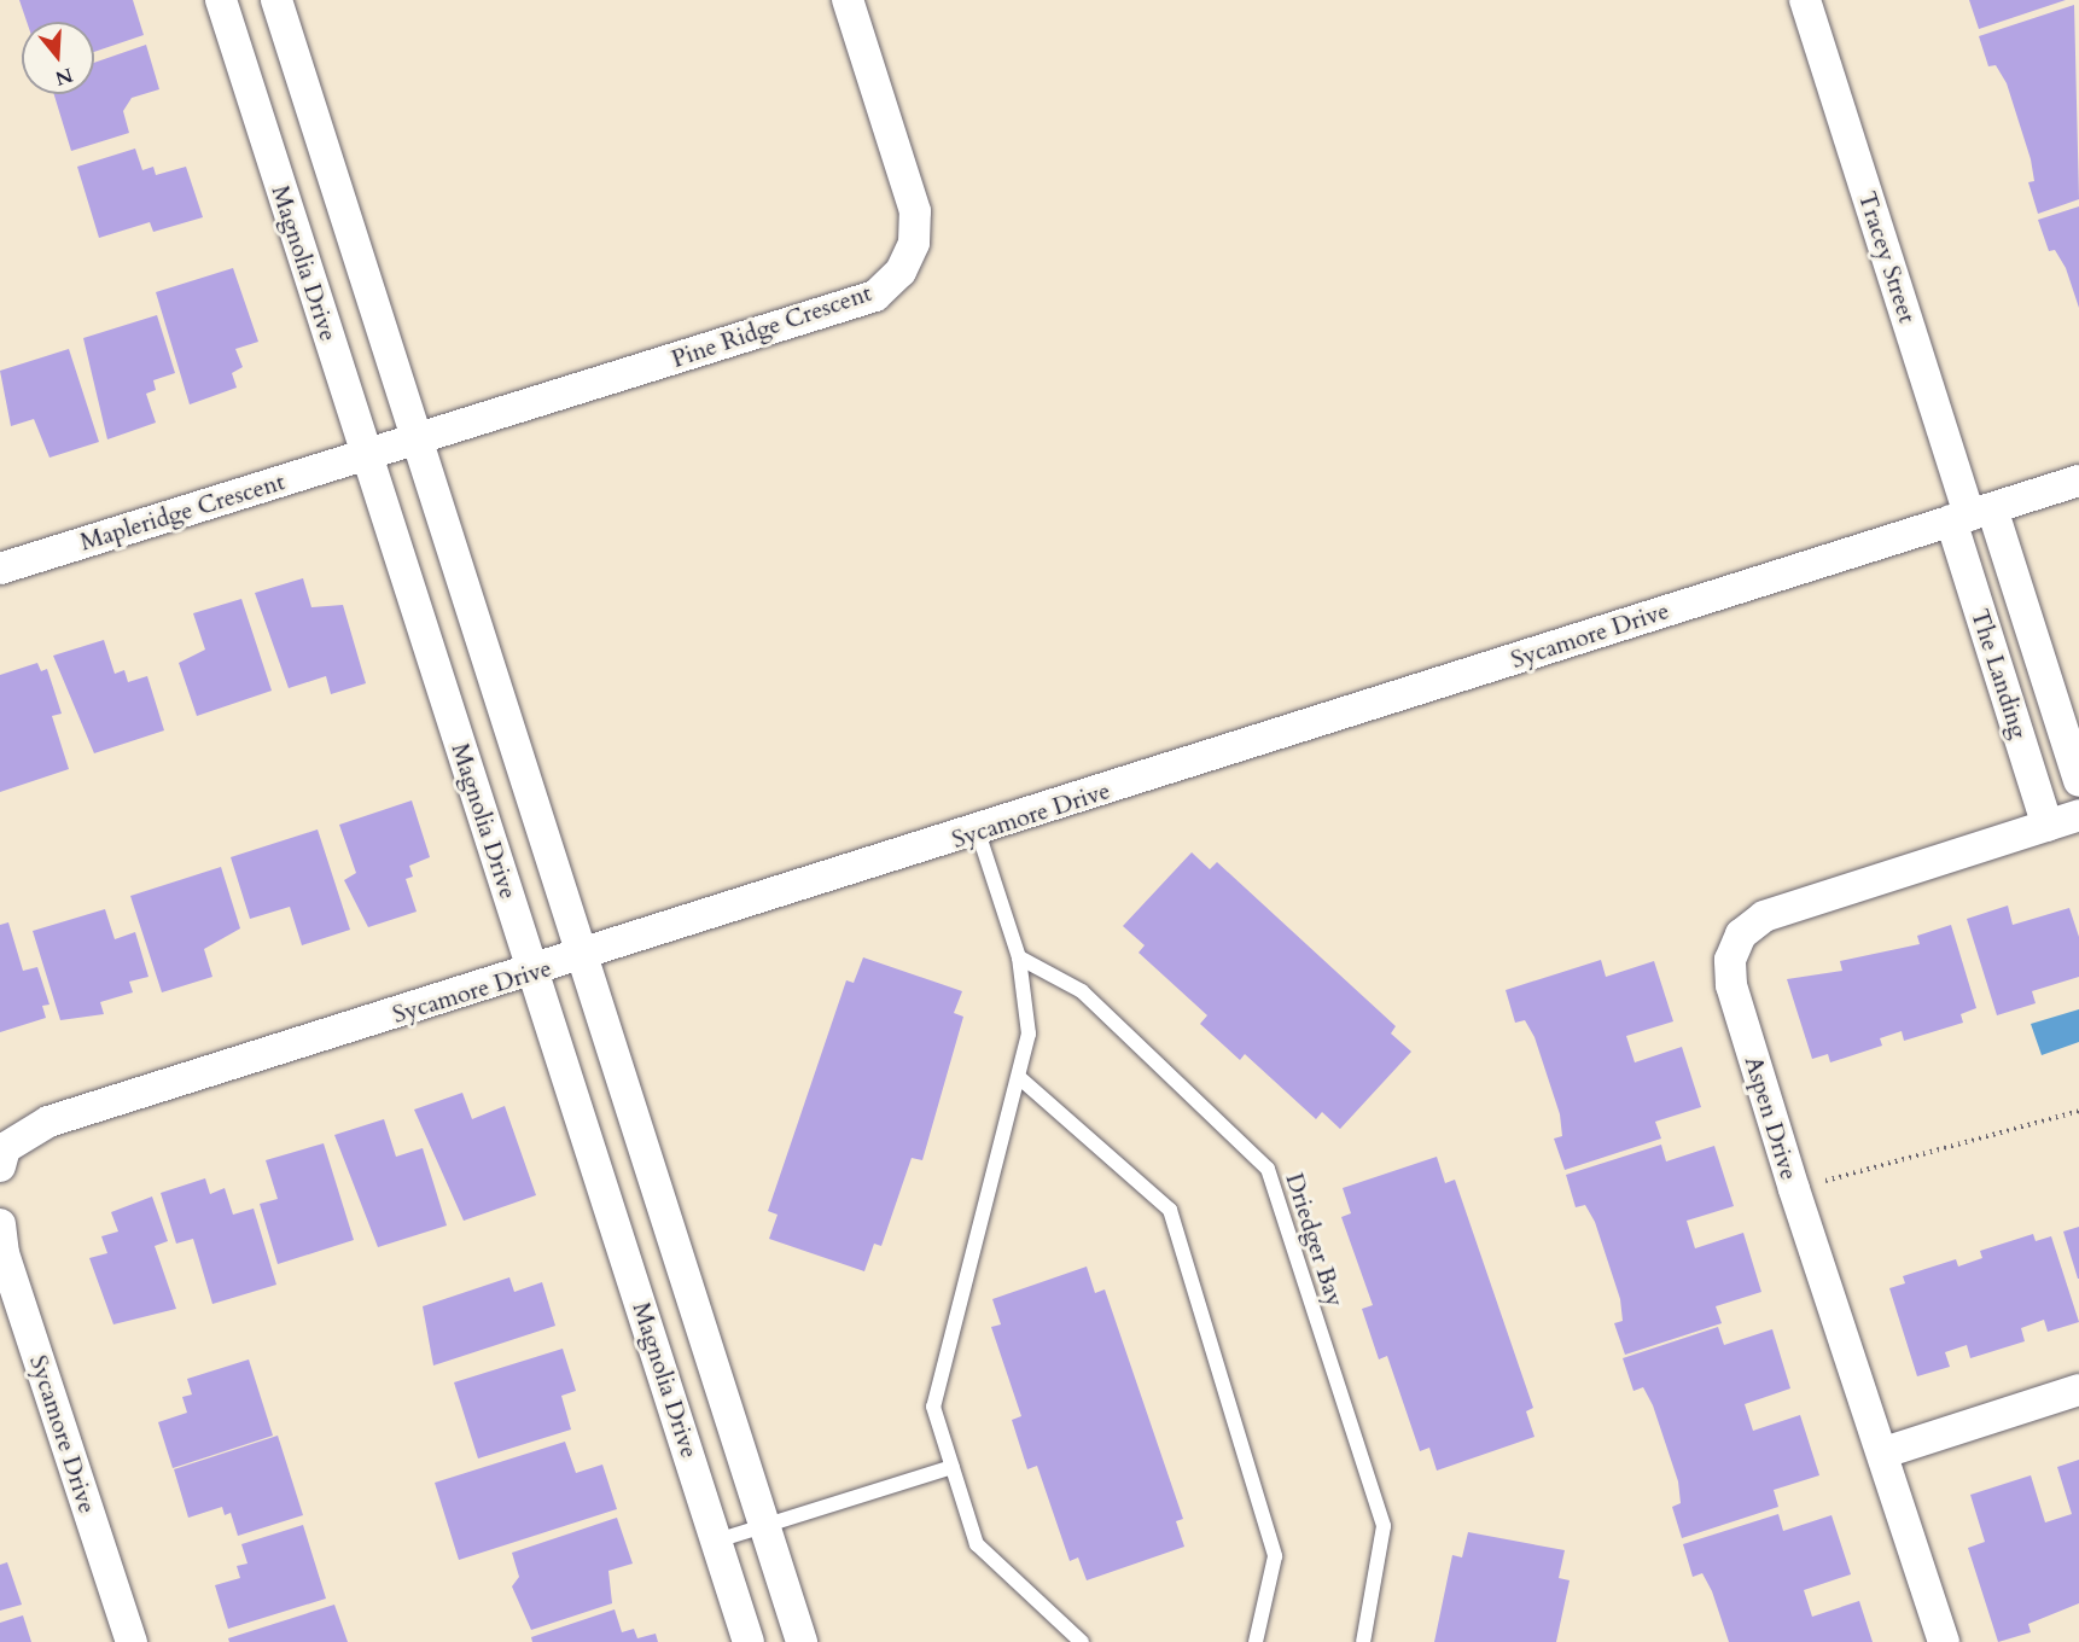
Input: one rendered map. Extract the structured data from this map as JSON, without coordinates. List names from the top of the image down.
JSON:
{
  "streets": {
    "street": [
      "Tracey Street",
      "Magnolia Drive",
      "Pine Ridge Crescent",
      "Mapleridge Crescent",
      "Sycamore Drive",
      "The Landing",
      "Aspen Drive"
    ],
    "lane": ["Driedger Bay"]
  },
  "crossings": [
    ["Tracey Street", "Sycamore Drive"],
    ["Tracey Street", "The Landing"],
    ["Magnolia Drive", "Pine Ridge Crescent"],
    ["Magnolia Drive", "Mapleridge Crescent"],
    ["Magnolia Drive", "Sycamore Drive"],
    ["Pine Ridge Crescent", "Mapleridge Crescent"],
    ["Sycamore Drive", "The Landing"],
    ["The Landing", "Aspen Drive"]
  ],
  "north": "bottom"
}
